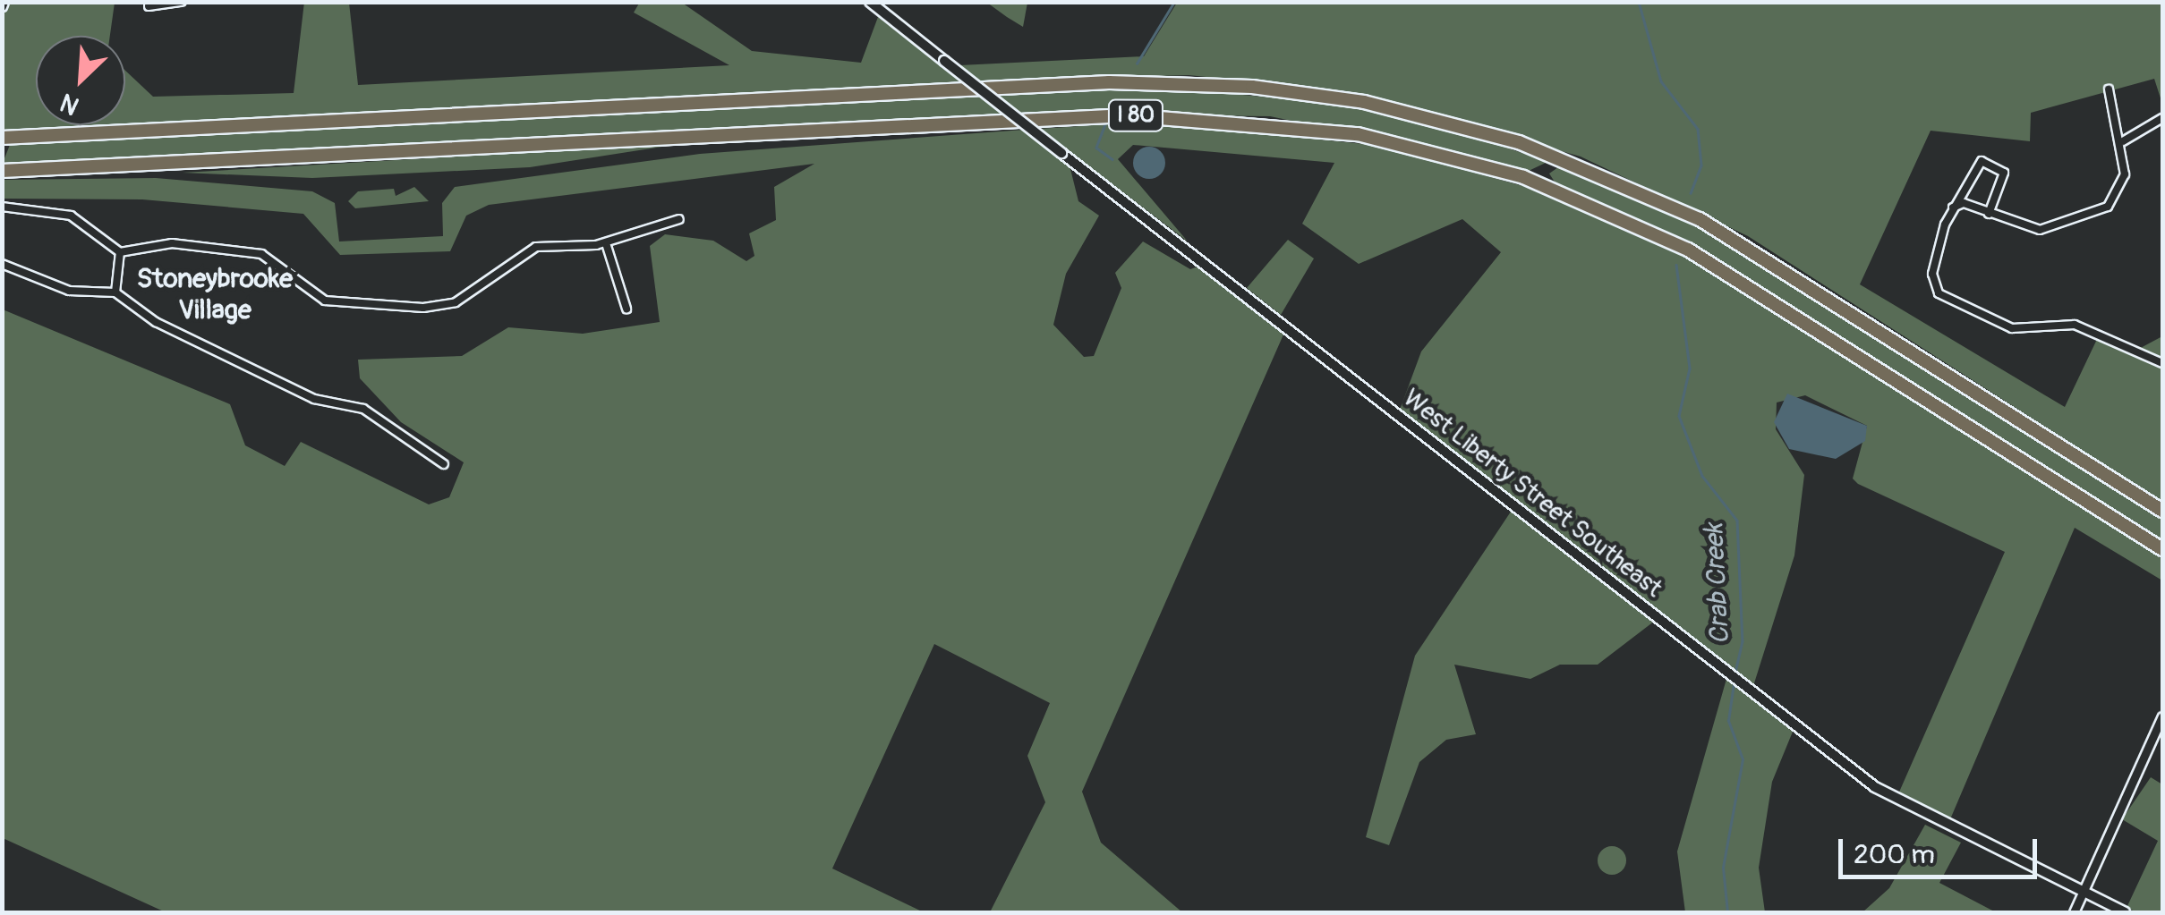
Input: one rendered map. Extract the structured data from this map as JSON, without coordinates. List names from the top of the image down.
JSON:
{
  "streets": {
    "highway": ["I 80"],
    "main road": ["West Liberty Street Southeast"]
  },
  "districts": ["Stoneybrooke Village"],
  "water": ["Crab Creek"],
  "scale_bar": "200 m",
  "north": "bottom left"
}
